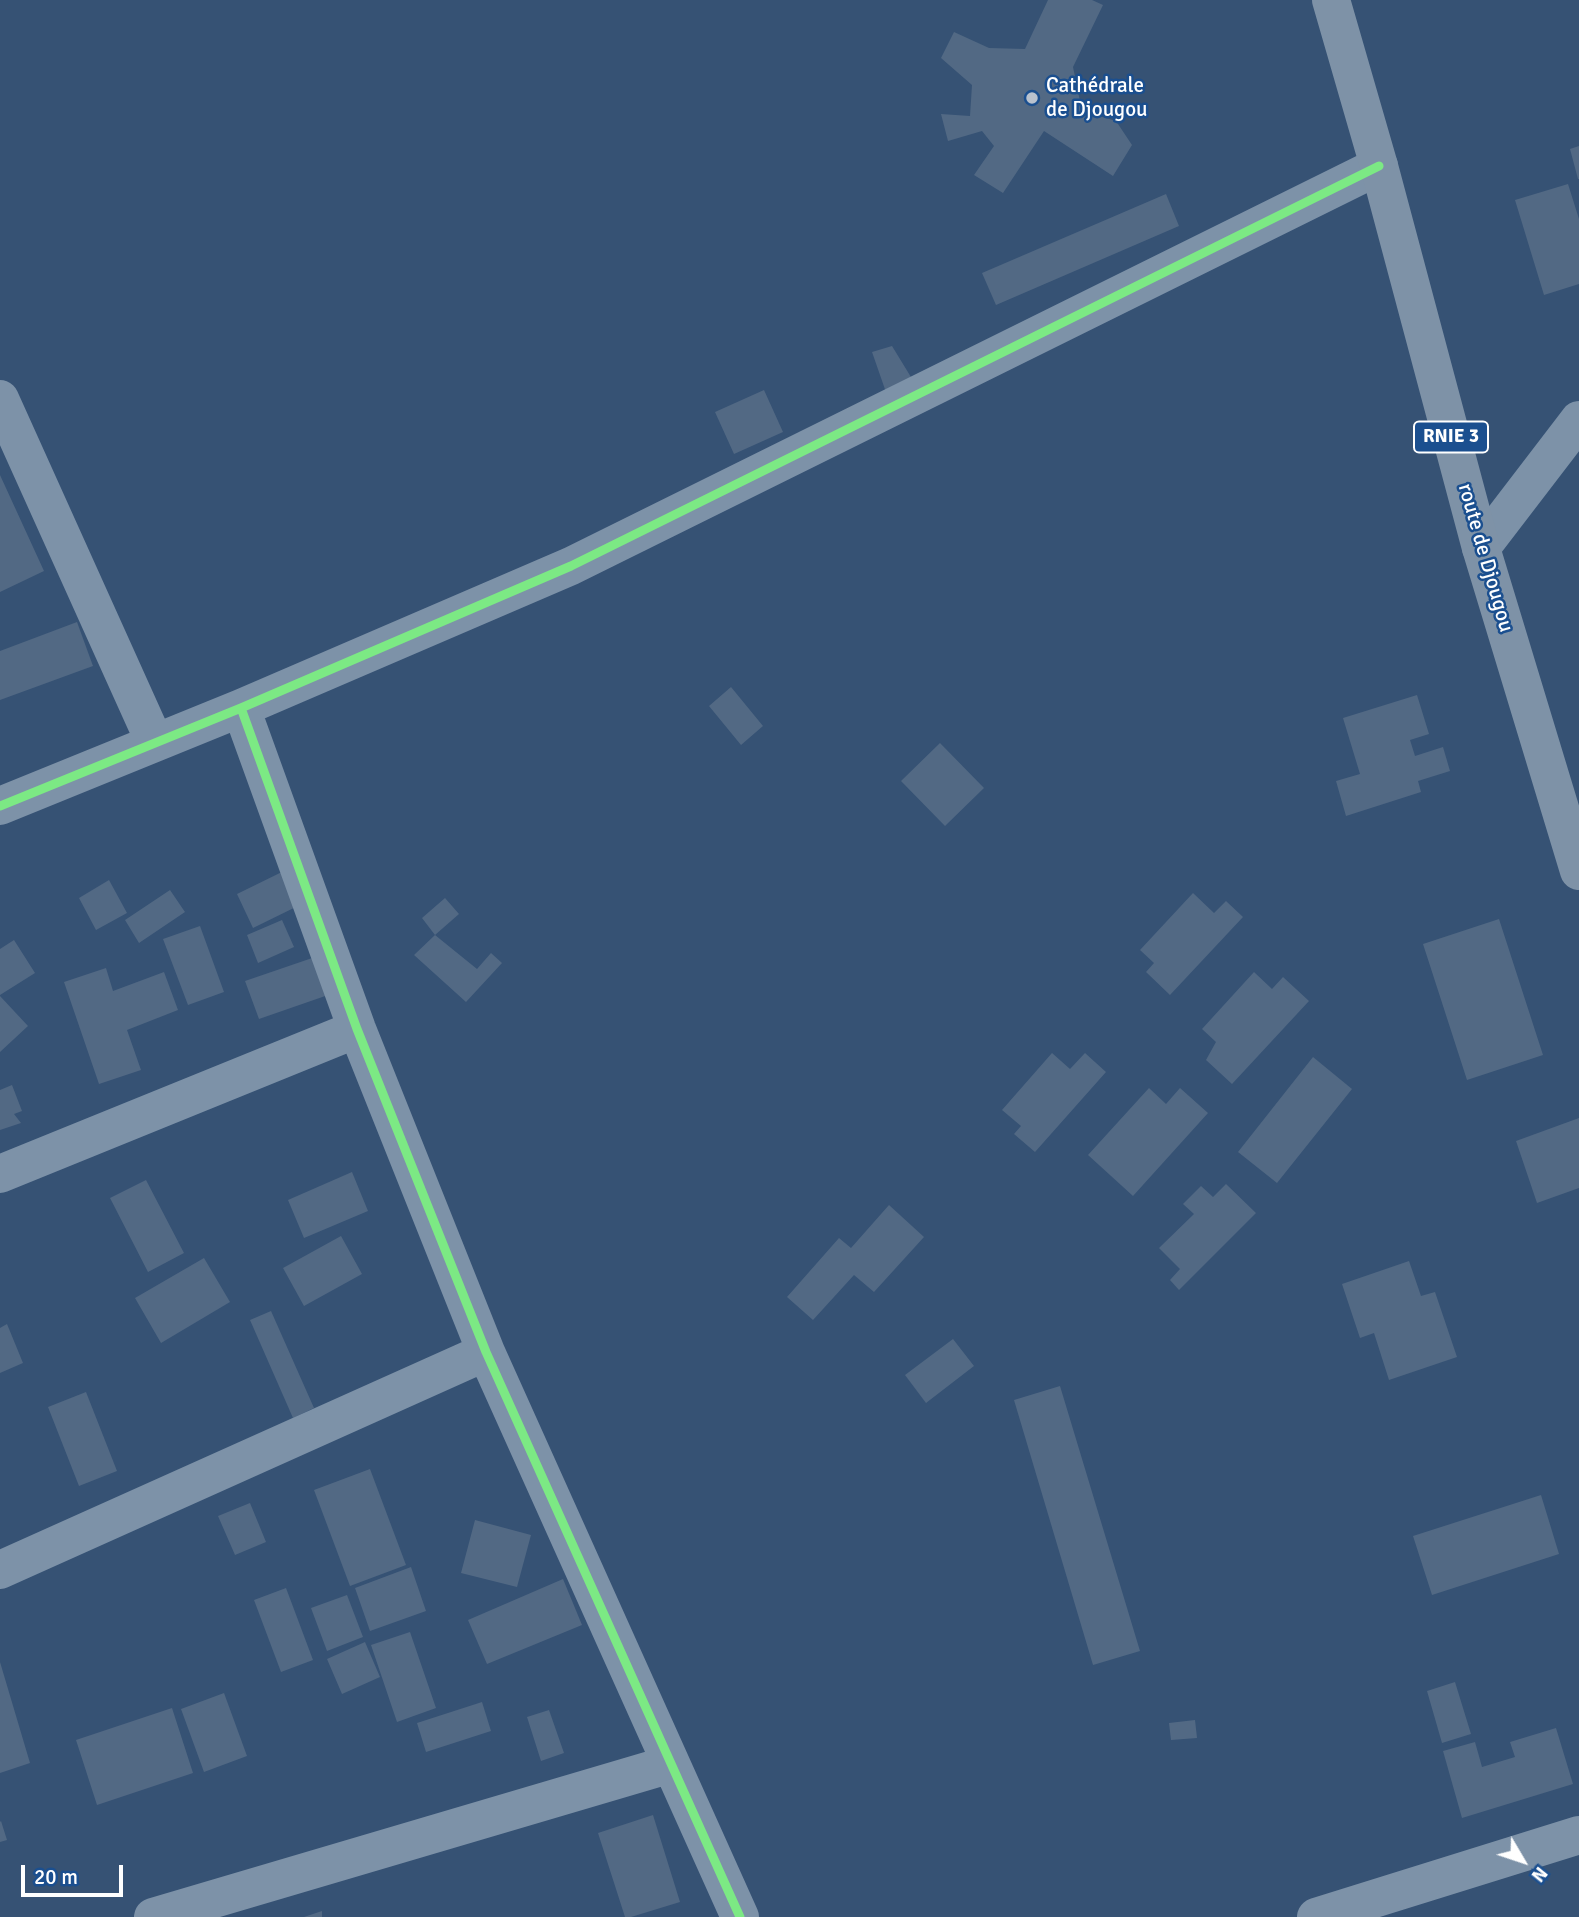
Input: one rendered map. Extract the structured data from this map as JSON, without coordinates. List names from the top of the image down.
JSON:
{
  "streets": {
    "highway": ["RNIE 3", "route de Djougou"]
  },
  "places": ["Cathédrale de Djougou"],
  "scale_bar": "20 m",
  "north": "bottom right"
}
